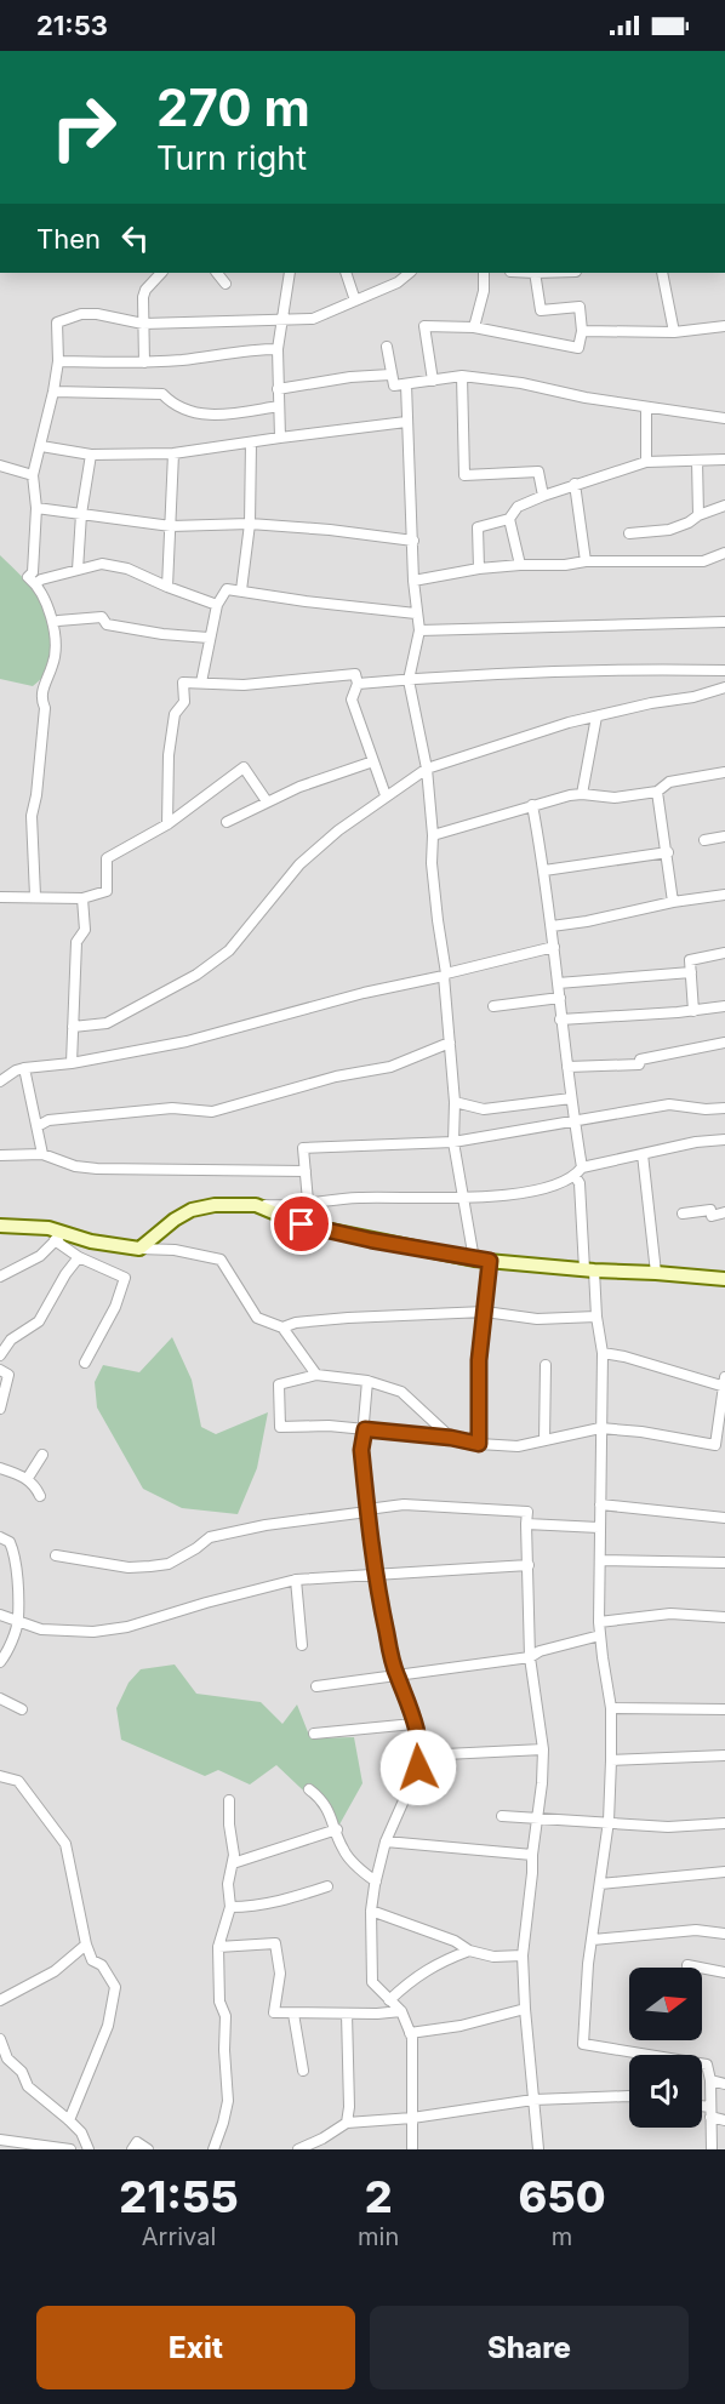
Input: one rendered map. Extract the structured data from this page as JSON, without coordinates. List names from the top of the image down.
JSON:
{
  "north": "right",
  "page": {
    "status": "21:53",
    "turn": ["270 m", "Turn right"],
    "then": "Then",
    "eta": [
      "21:55",
      "Arrival",
      "2",
      "min",
      "650",
      "m"
    ],
    "buttons": ["Exit", "Share"]
  }
}
